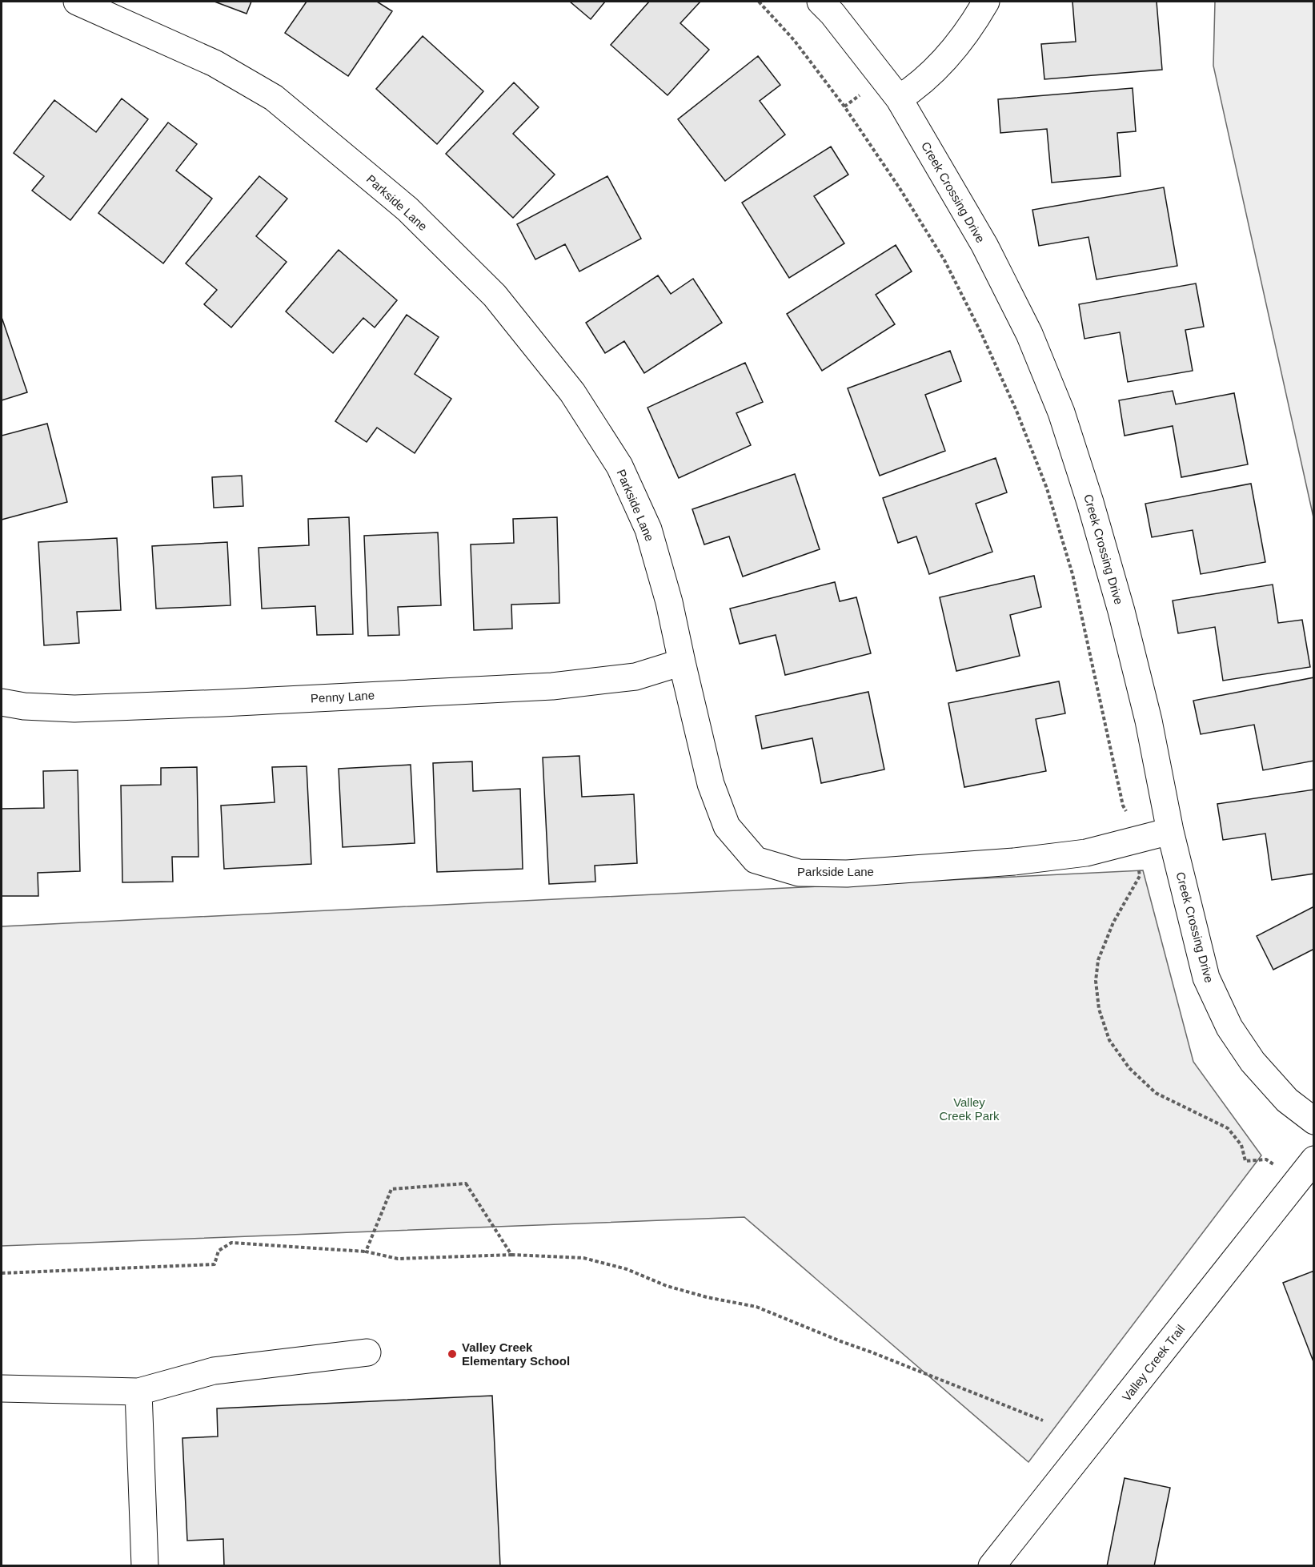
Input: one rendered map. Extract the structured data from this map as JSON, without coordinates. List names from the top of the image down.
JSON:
{
  "streets": {
    "street": [
      "Creek Crossing Drive",
      "Parkside Lane",
      "Penny Lane",
      "Valley Creek Trail"
    ]
  },
  "crossings": [
    ["Creek Crossing Drive", "Parkside Lane"],
    ["Parkside Lane", "Penny Lane"]
  ],
  "parks": ["Valley Creek Park"],
  "places": ["Valley Creek Elementary School"]
}
